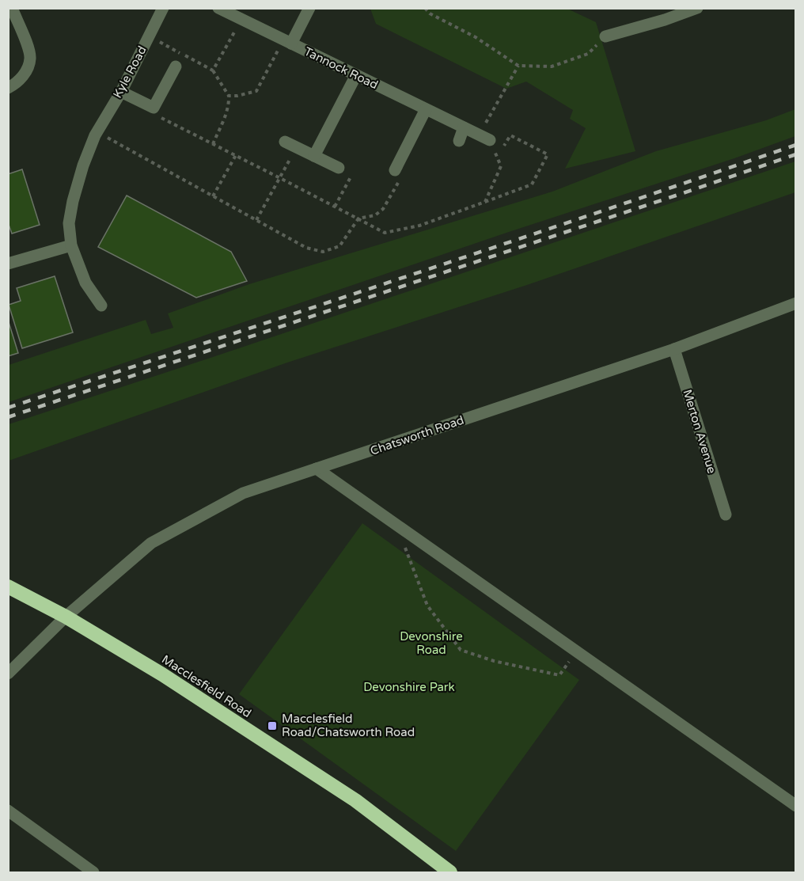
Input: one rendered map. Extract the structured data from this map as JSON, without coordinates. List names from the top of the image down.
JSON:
{
  "streets": {
    "highway": ["Macclesfield Road"],
    "street": [
      "Tannock Road",
      "Kyle Road",
      "Merton Avenue",
      "Chatsworth Road"
    ]
  },
  "crossings": [
    ["Merton Avenue", "Chatsworth Road"],
    ["Chatsworth Road", "Macclesfield Road"]
  ],
  "parks": ["Devonshire Road", "Devonshire Park"],
  "places": {
    "transit": ["Macclesfield Road/Chatsworth Road"]
  }
}
